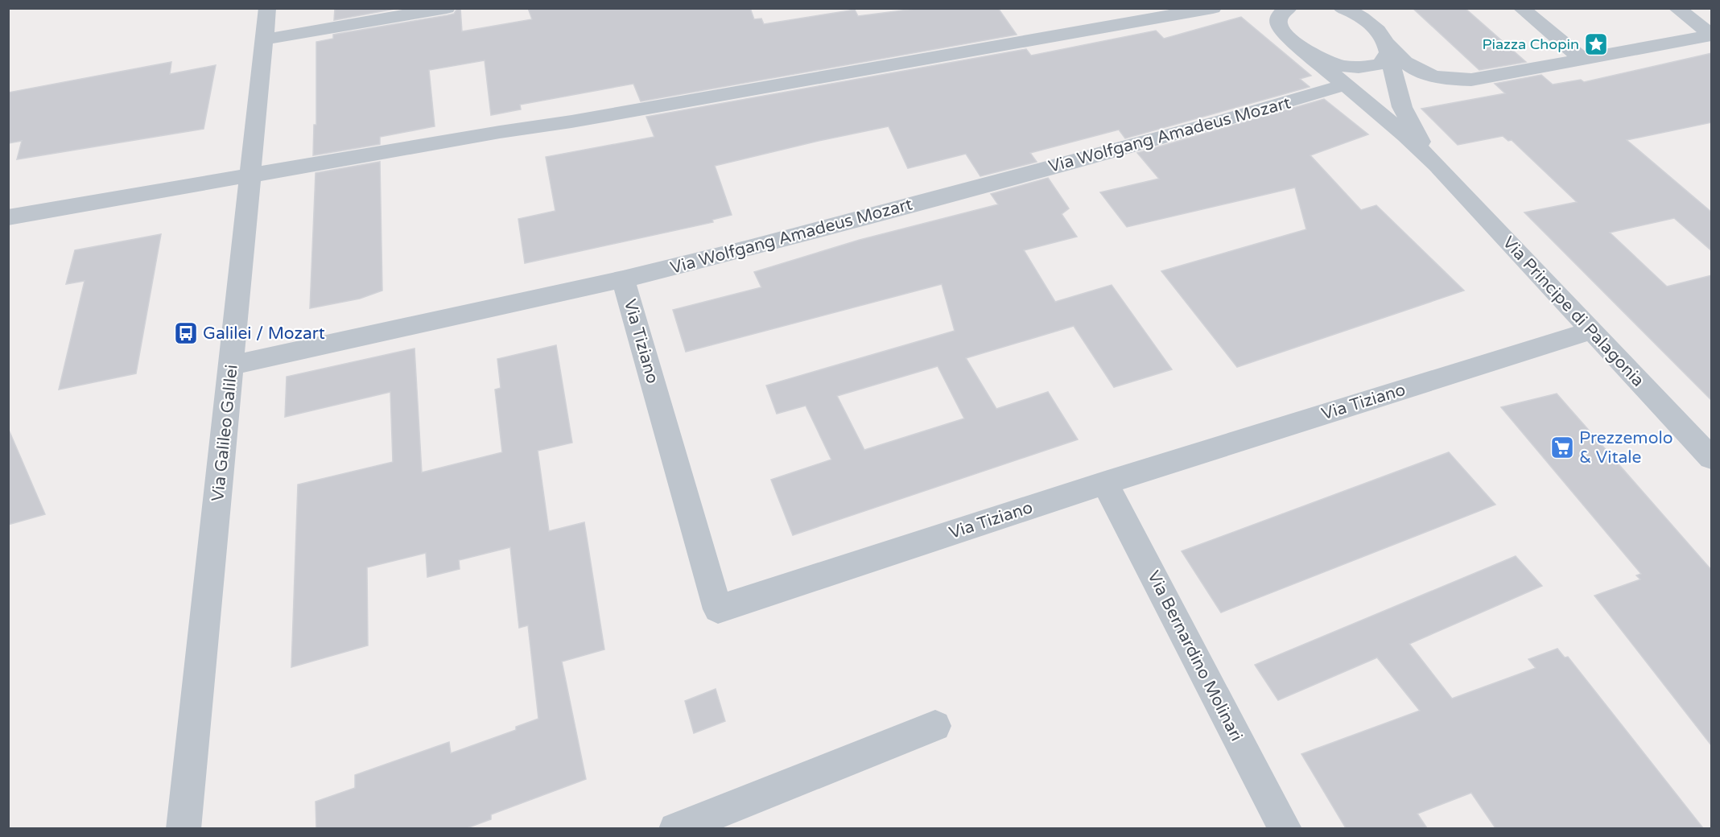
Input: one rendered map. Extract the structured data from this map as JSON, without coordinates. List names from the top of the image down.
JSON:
{
  "streets": {
    "street": [
      "Via Wolfgang Amadeus Mozart",
      "Via Principe di Palagonia",
      "Via Tiziano",
      "Via Galileo Galilei",
      "Via Bernardino Molinari"
    ]
  },
  "crossings": [
    ["Via Wolfgang Amadeus Mozart", "Via Principe di Palagonia"],
    ["Via Wolfgang Amadeus Mozart", "Via Tiziano"],
    ["Via Wolfgang Amadeus Mozart", "Via Galileo Galilei"],
    ["Via Principe di Palagonia", "Via Tiziano"],
    ["Via Tiziano", "Via Bernardino Molinari"]
  ],
  "places": {
    "place": ["Piazza Chopin"],
    "bus stop": ["Galilei / Mozart"],
    "supermarket": ["Prezzemolo & Vitale"]
  }
}
